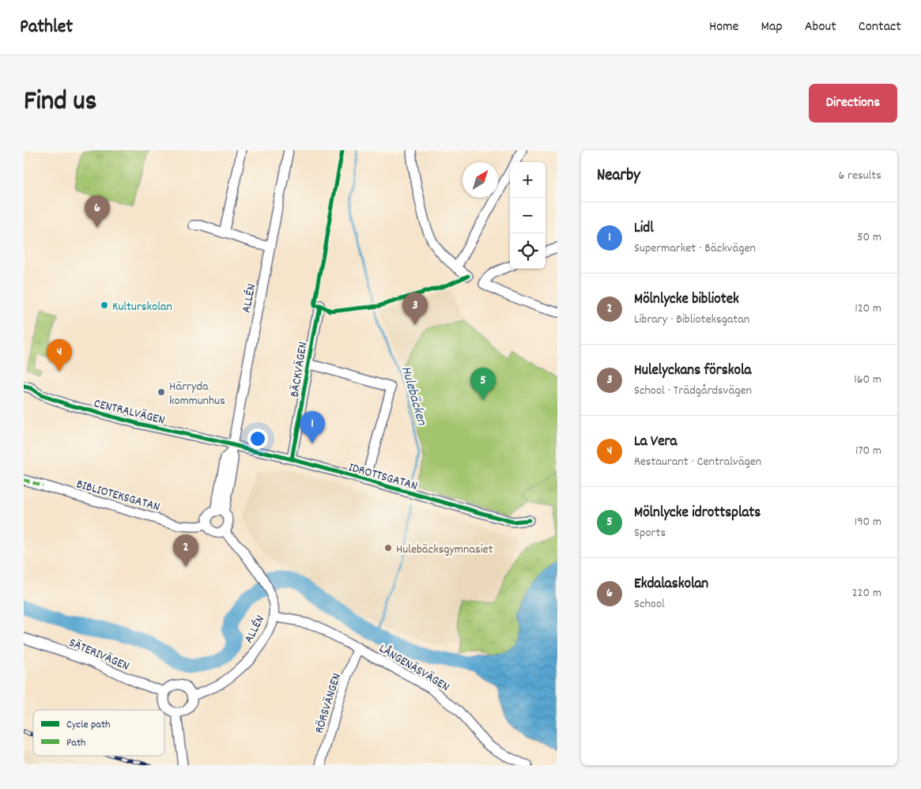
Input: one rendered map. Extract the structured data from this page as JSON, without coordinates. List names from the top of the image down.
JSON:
{
  "streets": {
    "street": [
      "ALLÉN",
      "BÄCKVÄGEN",
      "CENTRALVÄGEN",
      "IDROTTSGATAN",
      "BIBLIOTEKSGATAN",
      "SÄTERIVÄGEN",
      "LÅNGENÄSVÄGEN",
      "RÖRSVÄNGEN"
    ]
  },
  "crossings": [
    ["ALLÉN", "CENTRALVÄGEN"],
    ["ALLÉN", "IDROTTSGATAN"],
    ["ALLÉN", "BIBLIOTEKSGATAN"],
    ["ALLÉN", "SÄTERIVÄGEN"],
    ["ALLÉN", "LÅNGENÄSVÄGEN"],
    ["BÄCKVÄGEN", "IDROTTSGATAN"],
    ["CENTRALVÄGEN", "IDROTTSGATAN"],
    ["LÅNGENÄSVÄGEN", "RÖRSVÄNGEN"]
  ],
  "water": ["Hulebäcken"],
  "places": ["Kulturskolan", "Härryda kommunhus", "Hulebäcksgymnasiet"],
  "legend": ["Cycle path", "Path"],
  "north": "top right",
  "page": {
    "header": "Pathlet",
    "nav": [
      "Home",
      "Map",
      "About",
      "Contact"
    ],
    "title": "Find us",
    "buttons": "Directions",
    "heading": ["Nearby", "6 results"],
    "map_buttons": ["+", "−"],
    "pins": [
      "6",
      "3",
      "4",
      "5",
      "1",
      "2"
    ],
    "list": [
      {
        "mark": "1",
        "name": "Lidl",
        "note": "Supermarket · Bäckvägen",
        "value": "50 m"
      },
      {
        "mark": "2",
        "name": "Mölnlycke bibliotek",
        "note": "Library · Biblioteksgatan",
        "value": "120 m"
      },
      {
        "mark": "3",
        "name": "Hulelyckans förskola",
        "note": "School · Trädgårdsvägen",
        "value": "160 m"
      },
      {
        "mark": "4",
        "name": "La Vera",
        "note": "Restaurant · Centralvägen",
        "value": "170 m"
      },
      {
        "mark": "5",
        "name": "Mölnlycke idrottsplats",
        "note": "Sports",
        "value": "190 m"
      },
      {
        "mark": "6",
        "name": "Ekdalaskolan",
        "note": "School",
        "value": "220 m"
      }
    ]
  }
}
